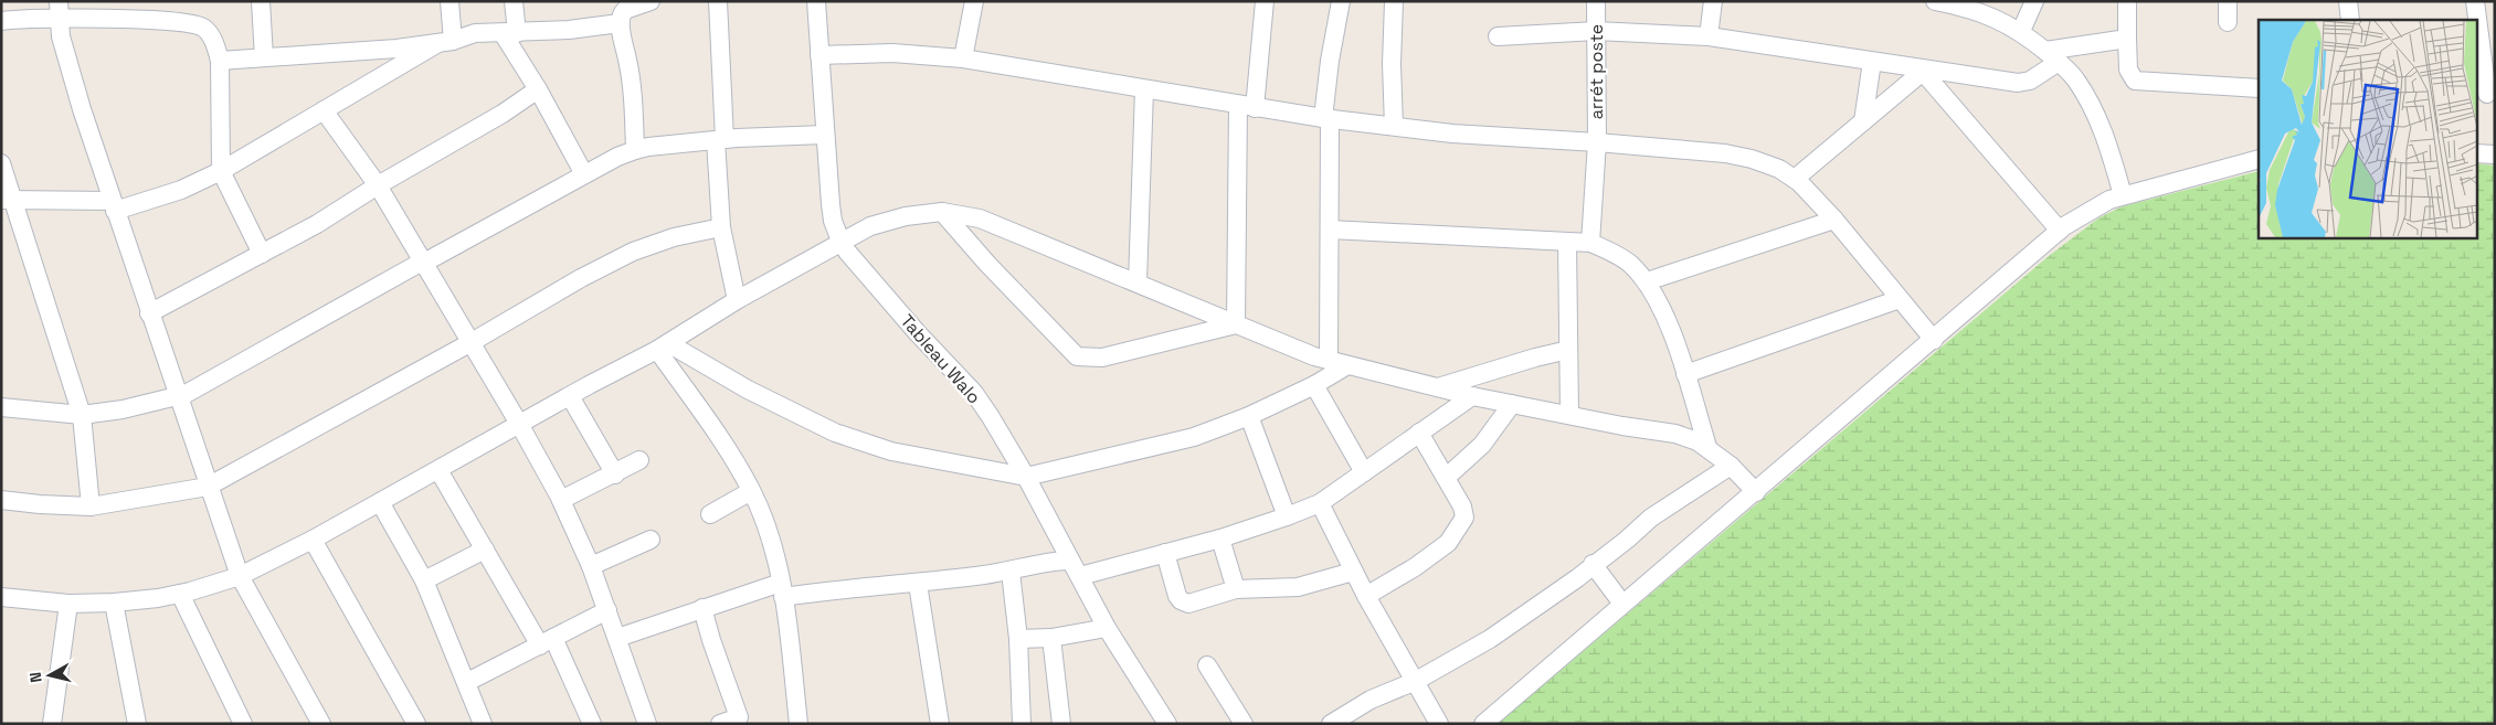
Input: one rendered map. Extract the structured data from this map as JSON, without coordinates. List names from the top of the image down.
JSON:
{
  "streets": {
    "street": ["arrét poste", "Tableau Walo"]
  },
  "north": "left"
}
